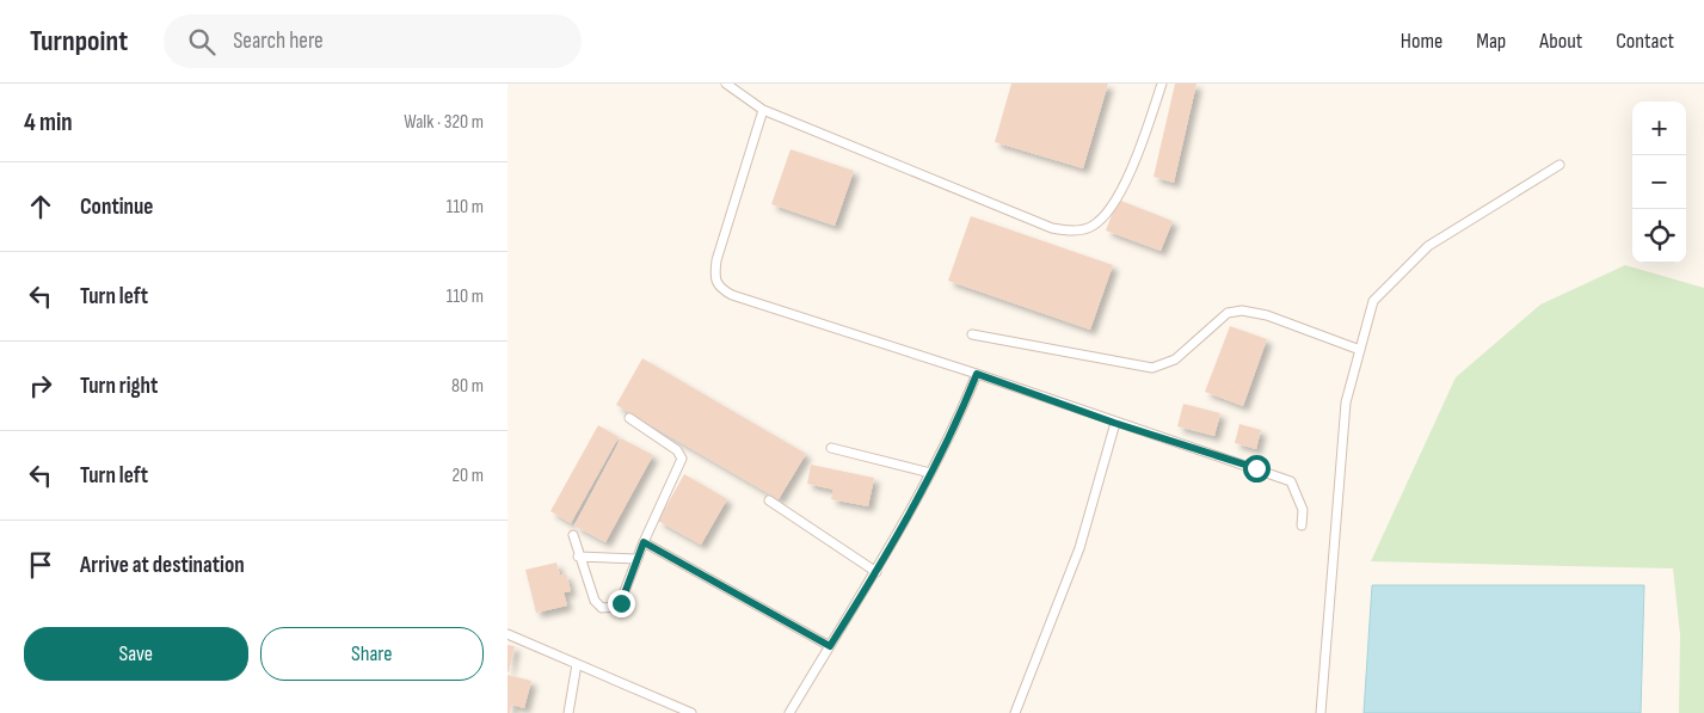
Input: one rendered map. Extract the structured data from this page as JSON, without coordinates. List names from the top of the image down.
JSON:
{
  "page": {
    "header": "Turnpoint",
    "search": "Search here",
    "nav": [
      "Home",
      "Map",
      "About",
      "Contact"
    ],
    "heading": ["4 min", "Walk · 320 m"],
    "map_buttons": ["+", "−"],
    "list": [
      ["Continue", "110 m"],
      ["Turn left", "110 m"],
      ["Turn right", "80 m"],
      ["Turn left", "20 m"],
      "Arrive at destination"
    ],
    "buttons": ["Save", "Share"]
  }
}
